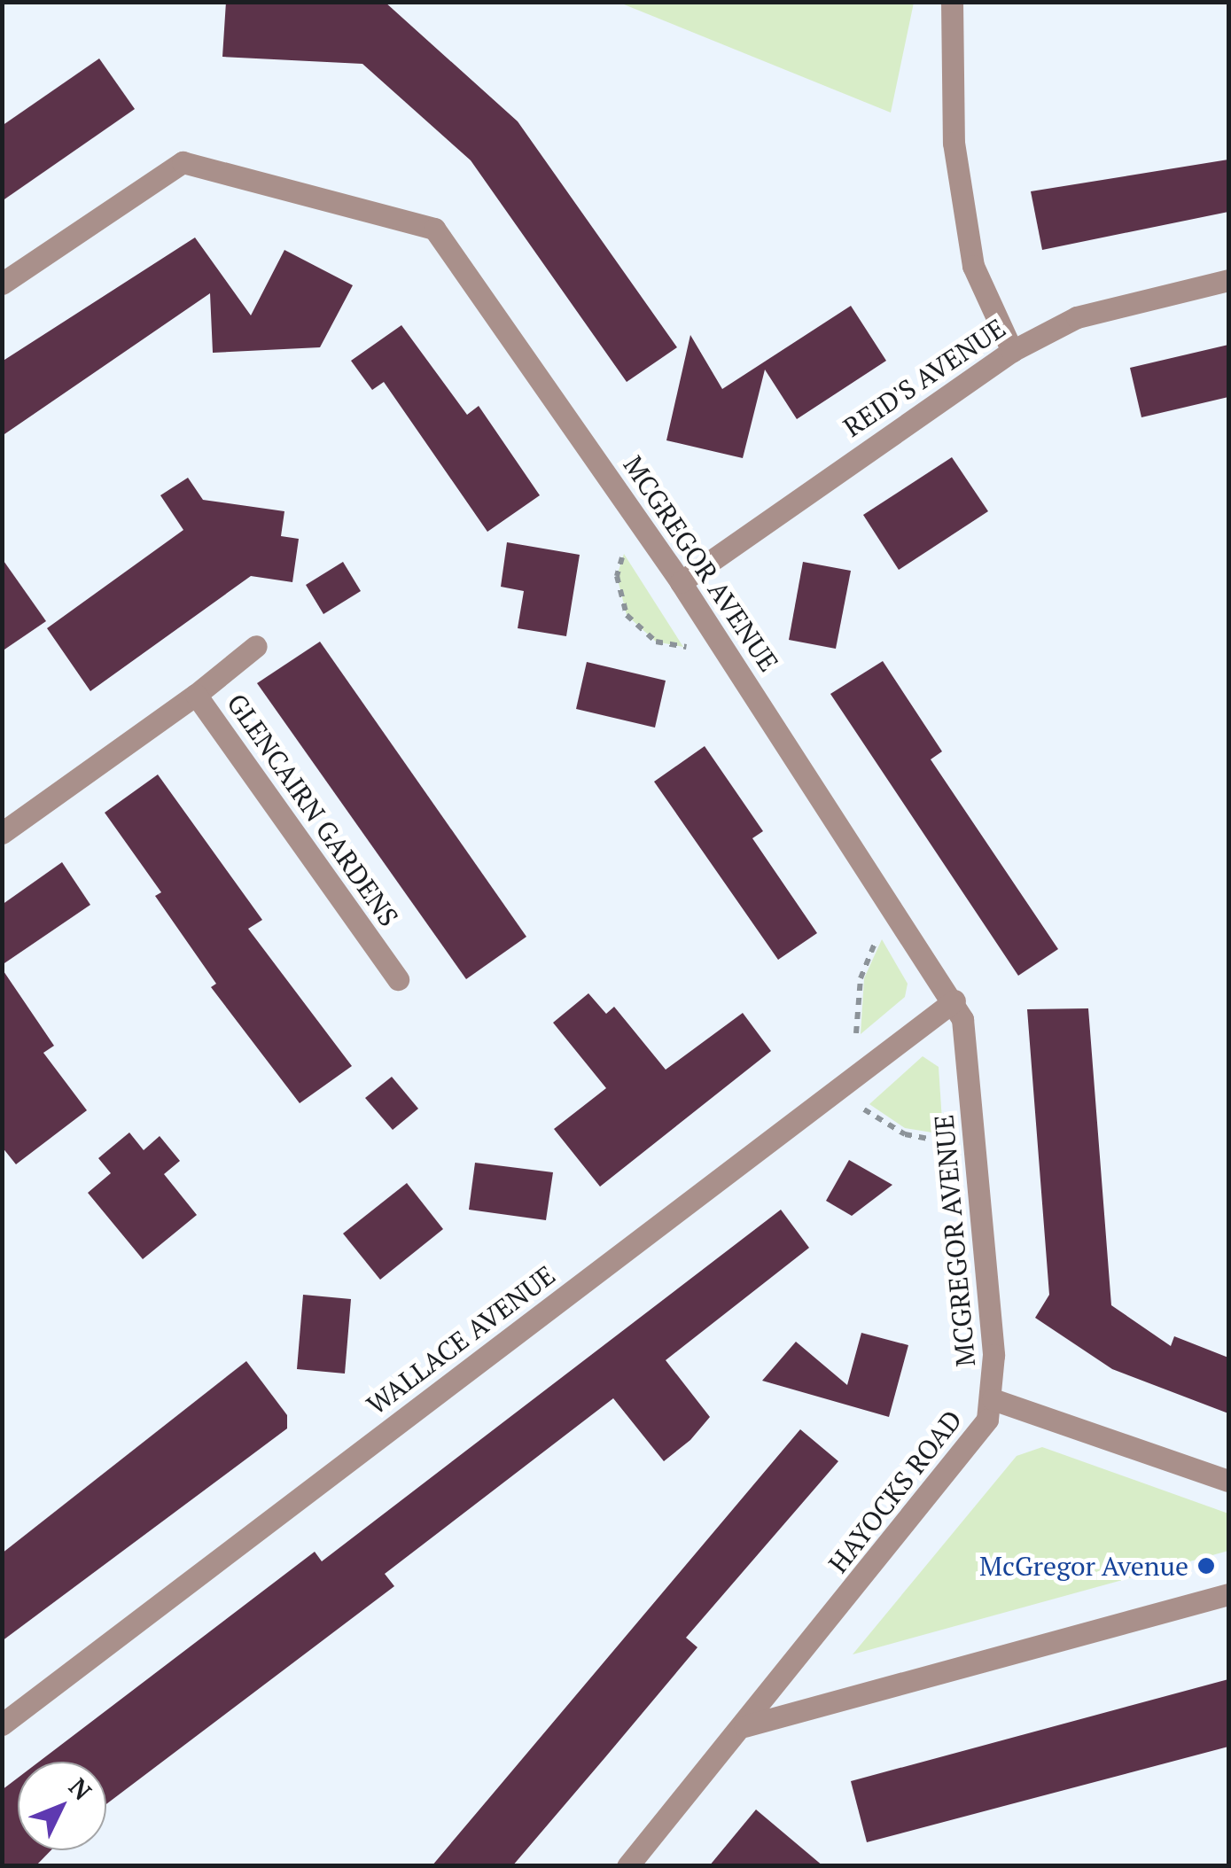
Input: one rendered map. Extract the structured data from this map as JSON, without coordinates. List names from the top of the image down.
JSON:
{
  "streets": {
    "street": [
      "REID'S AVENUE",
      "MCGREGOR AVENUE",
      "GLENCAIRN GARDENS",
      "WALLACE AVENUE",
      "HAYOCKS ROAD"
    ]
  },
  "crossings": [
    ["REID'S AVENUE", "MCGREGOR AVENUE"],
    ["MCGREGOR AVENUE", "WALLACE AVENUE"],
    ["MCGREGOR AVENUE", "HAYOCKS ROAD"]
  ],
  "places": ["McGregor Avenue"],
  "north": "top right"
}
